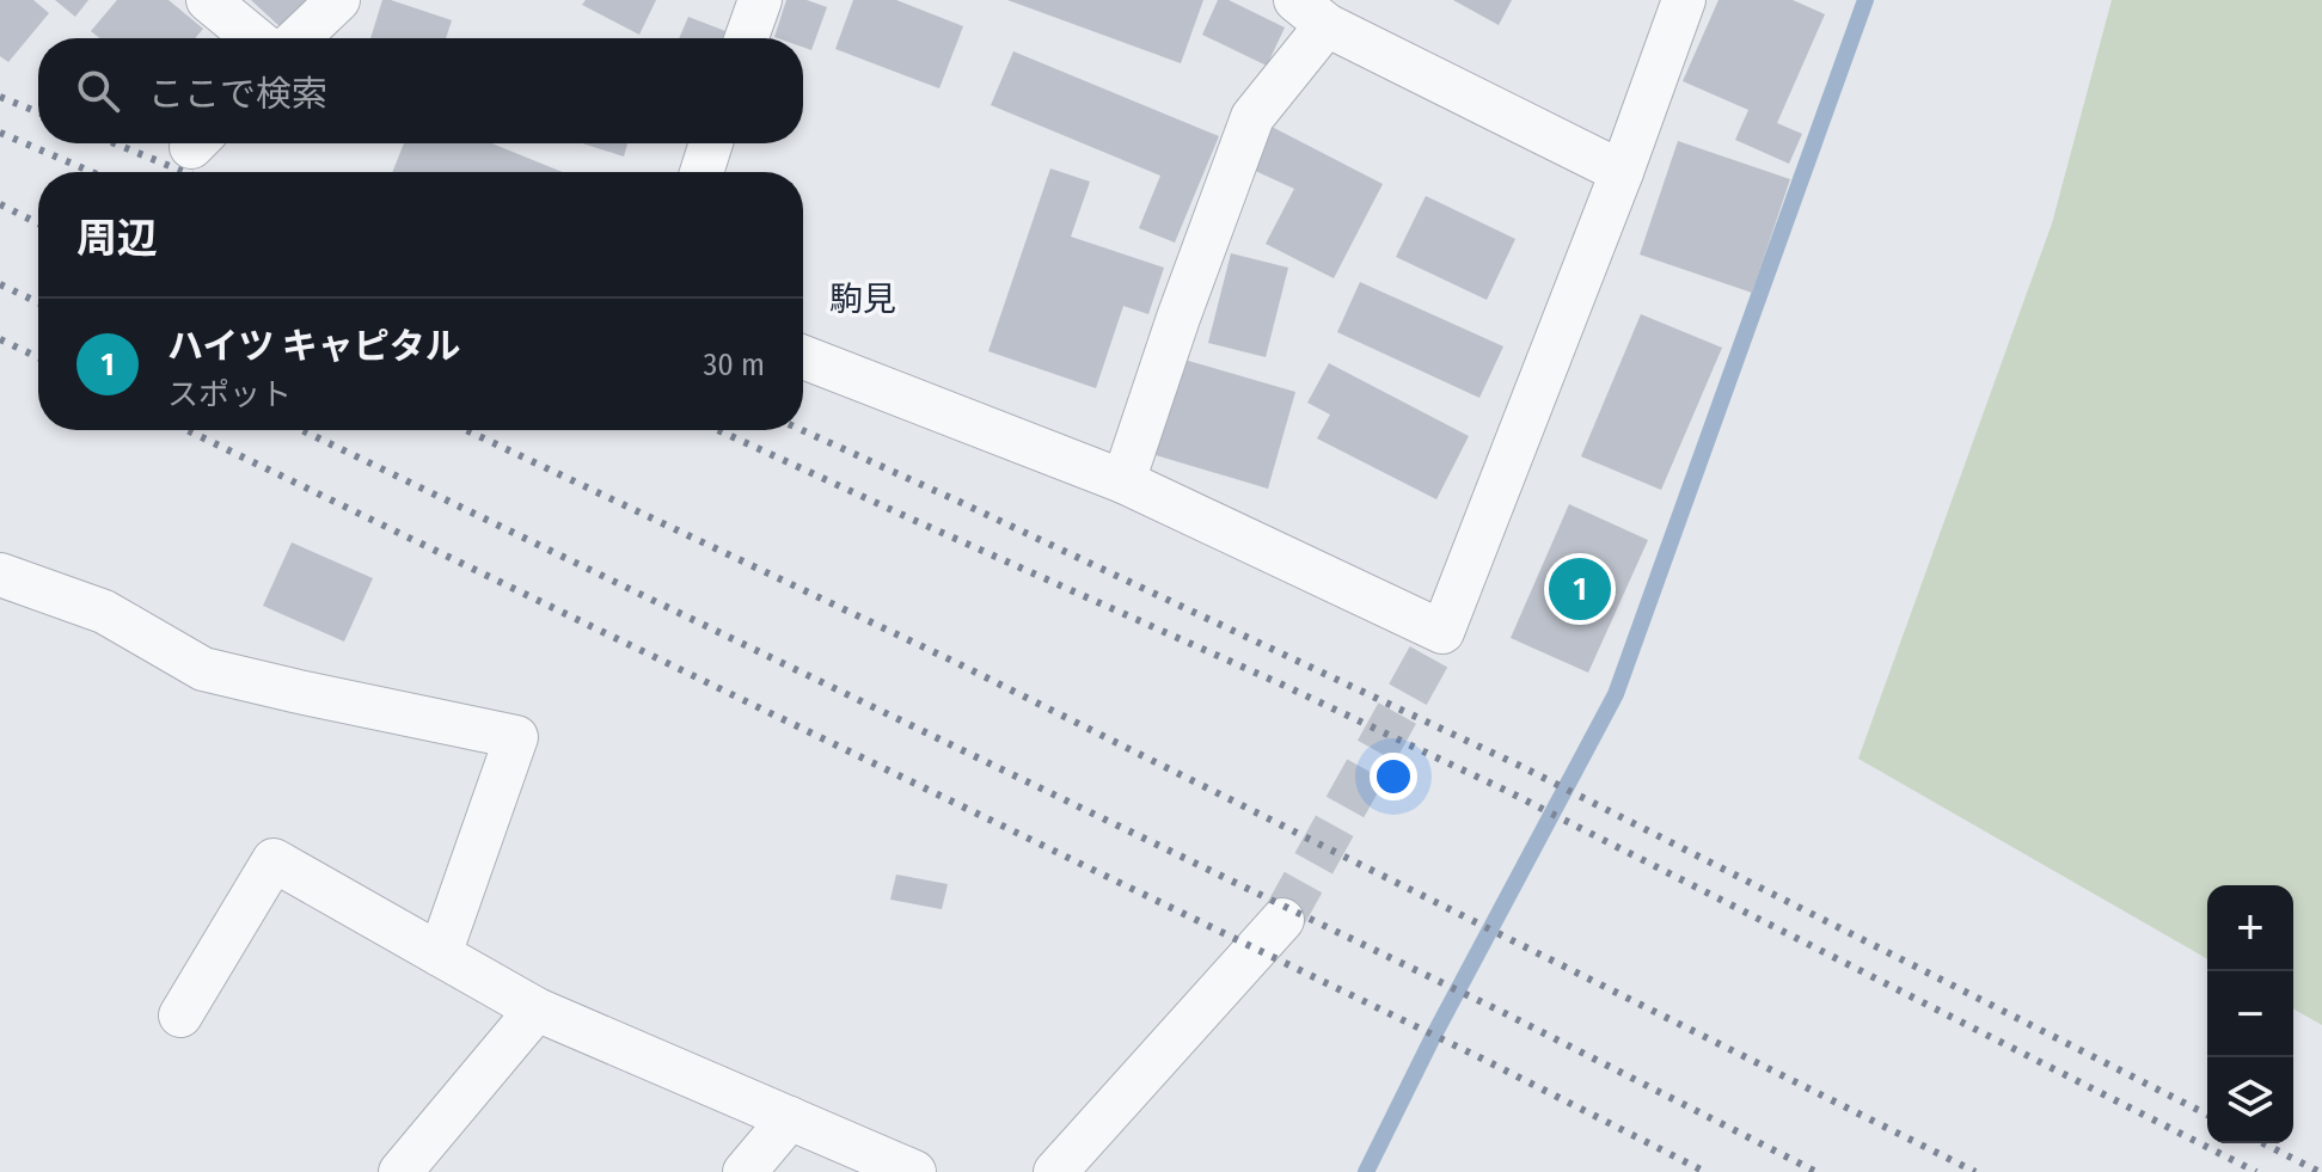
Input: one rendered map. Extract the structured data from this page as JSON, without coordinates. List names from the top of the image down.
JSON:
{
  "districts": ["駒見"],
  "page": {
    "search": "ここで検索",
    "heading": "周辺",
    "list": [
      {
        "mark": "1",
        "name": "ハイツ キャピタル",
        "note": "スポット",
        "value": "30 m"
      }
    ],
    "pins": "1",
    "map_buttons": ["+", "−"]
  }
}
